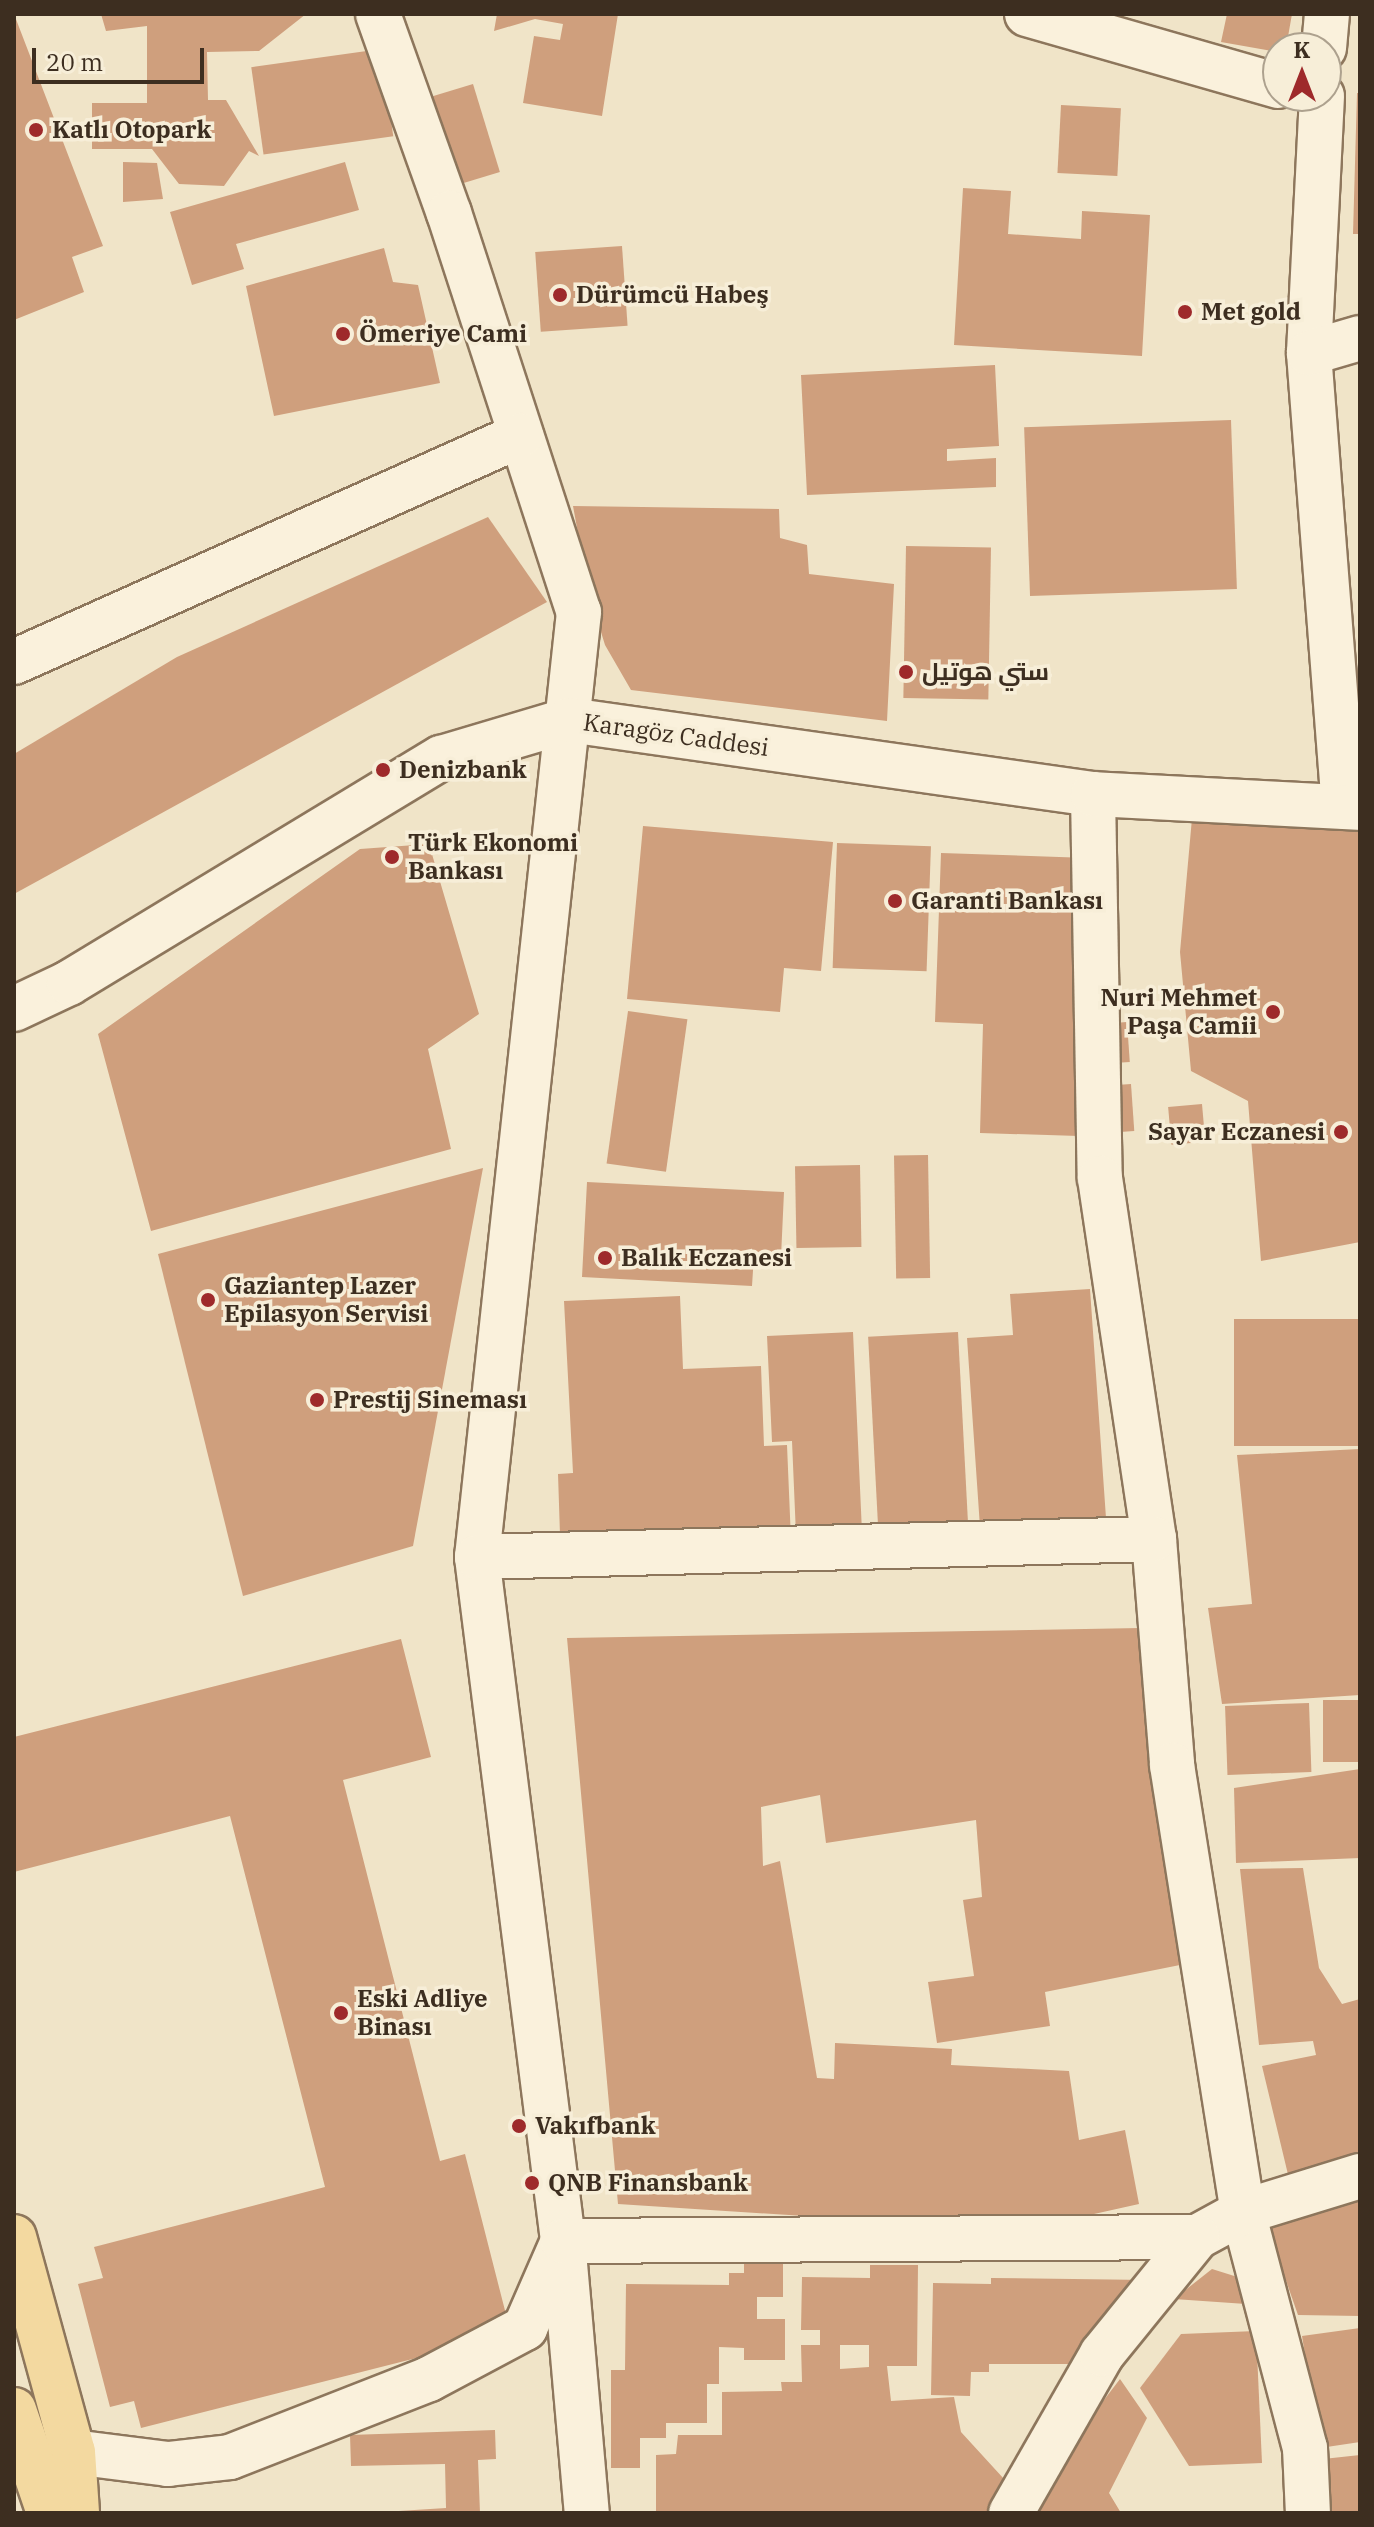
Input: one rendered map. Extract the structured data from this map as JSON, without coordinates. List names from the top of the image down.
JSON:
{
  "streets": {
    "street": ["Karagöz Caddesi"]
  },
  "places": [
    "Katlı Otopark",
    "Dürümcü Habeş",
    "Met gold",
    "Ömeriye Cami",
    "ستي هوتيل",
    "Denizbank",
    "Türk Ekonomi Bankası",
    "Garanti Bankası",
    "Nuri Mehmet Paşa Camii",
    "Sayar Eczanesi",
    "Balık Eczanesi",
    "Gaziantep Lazer Epilasyon Servisi",
    "Prestij Sineması",
    "Eski Adliye Binası",
    "Vakıfbank",
    "QNB Finansbank"
  ],
  "scale_bar": "20 m",
  "north": "top"
}
